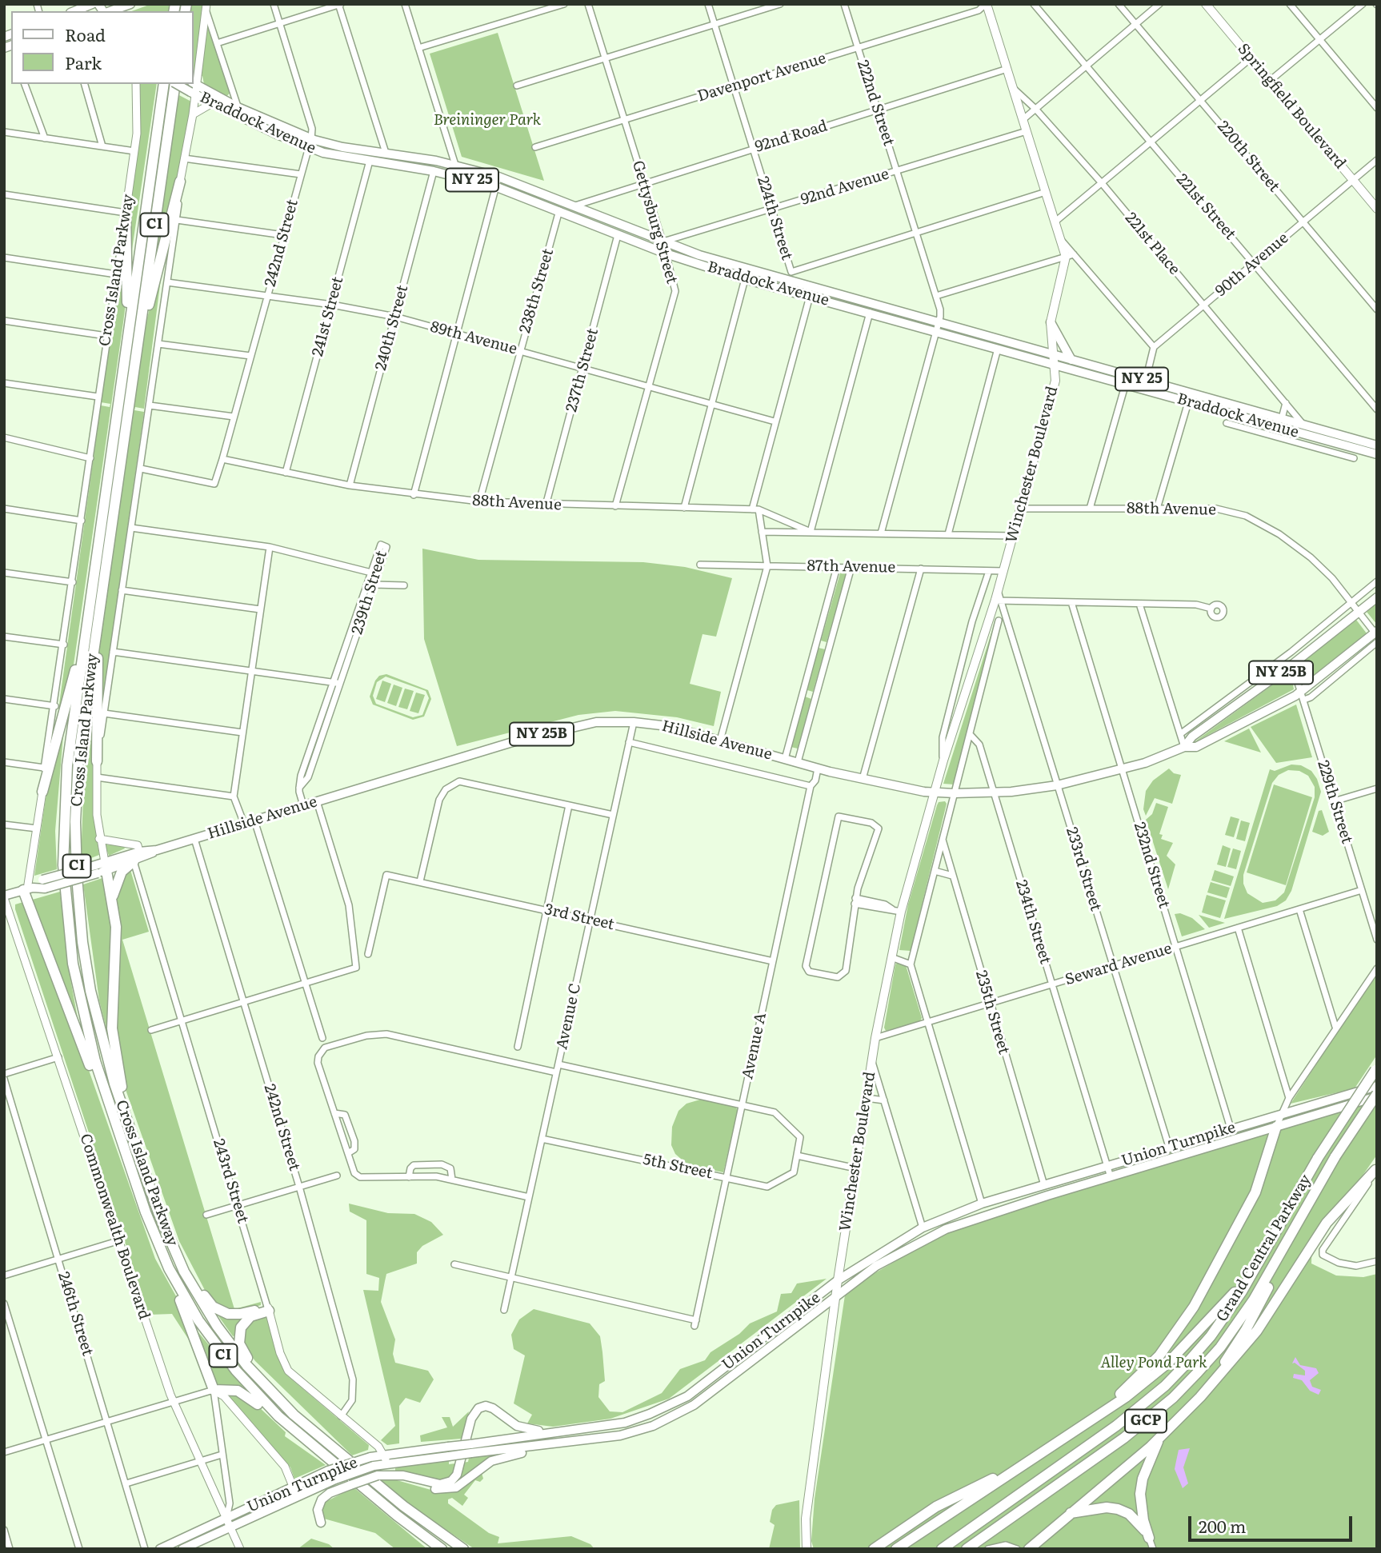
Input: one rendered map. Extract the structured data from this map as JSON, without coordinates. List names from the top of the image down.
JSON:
{
  "streets": {
    "highway": [
      "CI",
      "Cross Island Parkway",
      "Grand Central Parkway",
      "GCP"
    ],
    "main road": [
      "Springfield Boulevard",
      "Braddock Avenue",
      "NY 25",
      "Winchester Boulevard",
      "NY 25B",
      "Hillside Avenue",
      "Union Turnpike"
    ],
    "street": [
      "Davenport Avenue",
      "222nd Street",
      "92nd Road",
      "220th Street",
      "92nd Avenue",
      "221st Street",
      "224th Street",
      "Gettysburg Street",
      "242nd Street",
      "221st Place",
      "90th Avenue",
      "238th Street",
      "241st Street",
      "240th Street",
      "89th Avenue",
      "237th Street",
      "88th Avenue",
      "87th Avenue",
      "239th Street",
      "229th Street",
      "232nd Street",
      "233rd Street",
      "3rd Street",
      "234th Street",
      "Seward Avenue",
      "235th Street",
      "Avenue C",
      "Avenue A",
      "5th Street",
      "243rd Street",
      "Commonwealth Boulevard",
      "246th Street"
    ]
  },
  "crossings": [
    ["Davenport Avenue", "222nd Street"],
    ["Davenport Avenue", "224th Street"],
    ["Davenport Avenue", "Gettysburg Street"],
    ["Davenport Avenue", "Winchester Boulevard"],
    ["222nd Street", "Braddock Avenue"],
    ["222nd Street", "92nd Road"],
    ["222nd Street", "92nd Avenue"],
    ["Springfield Boulevard", "90th Avenue"],
    ["Braddock Avenue", "92nd Road"],
    ["Braddock Avenue", "92nd Avenue"],
    ["Braddock Avenue", "224th Street"],
    ["Braddock Avenue", "Gettysburg Street"],
    ["Braddock Avenue", "242nd Street"],
    ["Braddock Avenue", "221st Place"],
    ["Braddock Avenue", "Cross Island Parkway"],
    ["Braddock Avenue", "238th Street"],
    ["Braddock Avenue", "241st Street"],
    ["Braddock Avenue", "240th Street"],
    ["Braddock Avenue", "237th Street"],
    ["Braddock Avenue", "Winchester Boulevard"],
    ["92nd Road", "224th Street"],
    ["92nd Road", "Gettysburg Street"],
    ["92nd Road", "Winchester Boulevard"],
    ["220th Street", "90th Avenue"],
    ["92nd Avenue", "224th Street"],
    ["92nd Avenue", "Gettysburg Street"],
    ["92nd Avenue", "Winchester Boulevard"],
    ["221st Street", "90th Avenue"],
    ["Gettysburg Street", "89th Avenue"],
    ["Gettysburg Street", "88th Avenue"],
    ["242nd Street", "Cross Island Parkway"],
    ["242nd Street", "89th Avenue"],
    ["242nd Street", "88th Avenue"],
    ["242nd Street", "Hillside Avenue"],
    ["242nd Street", "243rd Street"],
    ["221st Place", "90th Avenue"],
    ["221st Place", "Winchester Boulevard"],
    ["Cross Island Parkway", "89th Avenue"],
    ["Cross Island Parkway", "Hillside Avenue"],
    ["238th Street", "89th Avenue"],
    ["238th Street", "88th Avenue"],
    ["241st Street", "89th Avenue"],
    ["241st Street", "88th Avenue"],
    ["240th Street", "89th Avenue"],
    ["240th Street", "88th Avenue"],
    ["89th Avenue", "237th Street"],
    ["237th Street", "88th Avenue"],
    ["Winchester Boulevard", "88th Avenue"],
    ["Winchester Boulevard", "87th Avenue"],
    ["Winchester Boulevard", "Hillside Avenue"],
    ["Winchester Boulevard", "233rd Street"],
    ["Winchester Boulevard", "234th Street"],
    ["Winchester Boulevard", "Seward Avenue"],
    ["Winchester Boulevard", "235th Street"],
    ["Winchester Boulevard", "Union Turnpike"],
    ["88th Avenue", "Hillside Avenue"],
    ["239th Street", "Hillside Avenue"],
    ["Hillside Avenue", "229th Street"],
    ["Hillside Avenue", "232nd Street"],
    ["Hillside Avenue", "233rd Street"],
    ["Hillside Avenue", "234th Street"],
    ["Hillside Avenue", "Avenue C"],
    ["Hillside Avenue", "Avenue A"],
    ["Hillside Avenue", "243rd Street"],
    ["Hillside Avenue", "Commonwealth Boulevard"],
    ["229th Street", "Seward Avenue"],
    ["232nd Street", "Seward Avenue"],
    ["232nd Street", "Union Turnpike"],
    ["233rd Street", "Seward Avenue"],
    ["233rd Street", "Union Turnpike"],
    ["3rd Street", "Avenue C"],
    ["3rd Street", "Avenue A"],
    ["234th Street", "Seward Avenue"],
    ["234th Street", "Union Turnpike"],
    ["Seward Avenue", "235th Street"],
    ["235th Street", "Union Turnpike"],
    ["Avenue C", "Avenue A"],
    ["Avenue C", "5th Street"],
    ["Avenue A", "5th Street"],
    ["Union Turnpike", "243rd Street"],
    ["Union Turnpike", "Commonwealth Boulevard"],
    ["Union Turnpike", "Grand Central Parkway"]
  ],
  "parks": ["Breininger Park", "Alley Pond Park"],
  "legend": ["Road", "Park"],
  "scale_bar": "200 m"
}
